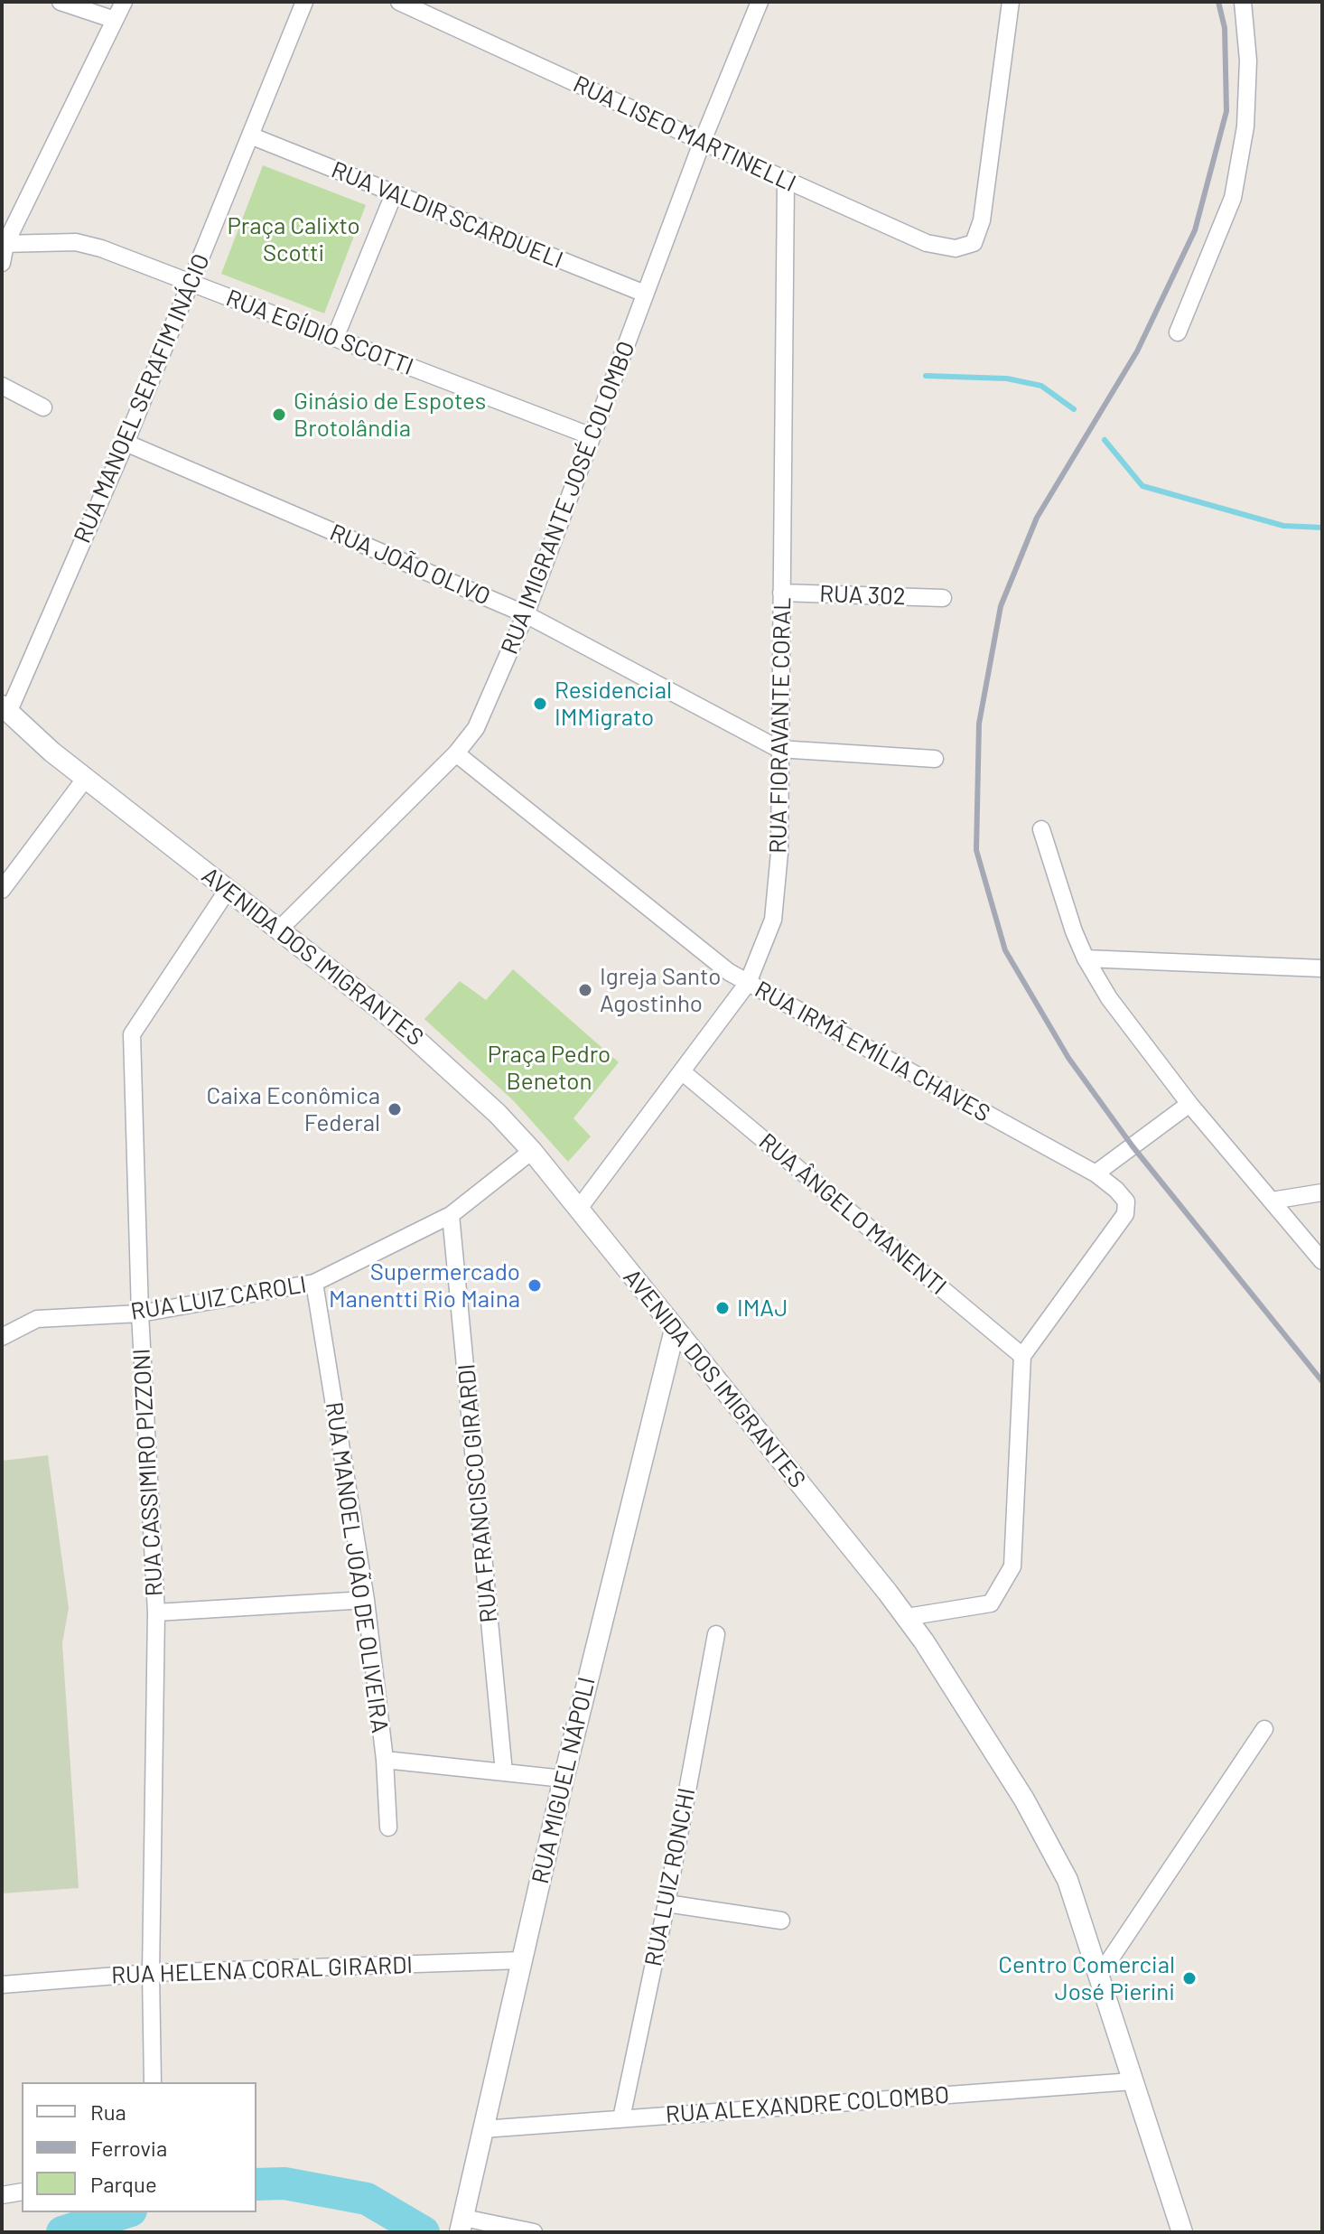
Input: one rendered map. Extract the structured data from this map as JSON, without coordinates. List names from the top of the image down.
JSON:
{
  "streets": {
    "street": [
      "RUA LISEO MARTINELLI",
      "RUA VALDIR SCARDUELI",
      "RUA EGÍDIO SCOTTI",
      "RUA MANOEL SERAFIM INÁCIO",
      "RUA IMIGRANTE JOSÉ COLOMBO",
      "RUA JOÃO OLIVO",
      "RUA 302",
      "RUA FIORAVANTE CORAL",
      "AVENIDA DOS IMIGRANTES",
      "RUA IRMÃ EMÍLIA CHAVES",
      "RUA ÂNGELO MANENTI",
      "RUA LUIZ CAROLI",
      "RUA CASSIMIRO PIZZONI",
      "RUA FRANCISCO GIRARDI",
      "RUA MANOEL JOÃO DE OLIVEIRA",
      "RUA MIGUEL NÁPOLI",
      "RUA LUIZ RONCHI",
      "RUA HELENA CORAL GIRARDI",
      "RUA ALEXANDRE COLOMBO"
    ]
  },
  "crossings": [
    ["RUA LISEO MARTINELLI", "RUA IMIGRANTE JOSÉ COLOMBO"],
    ["RUA LISEO MARTINELLI", "RUA FIORAVANTE CORAL"],
    ["RUA VALDIR SCARDUELI", "RUA MANOEL SERAFIM INÁCIO"],
    ["RUA VALDIR SCARDUELI", "RUA IMIGRANTE JOSÉ COLOMBO"],
    ["RUA EGÍDIO SCOTTI", "RUA MANOEL SERAFIM INÁCIO"],
    ["RUA EGÍDIO SCOTTI", "RUA IMIGRANTE JOSÉ COLOMBO"],
    ["RUA MANOEL SERAFIM INÁCIO", "RUA JOÃO OLIVO"],
    ["RUA MANOEL SERAFIM INÁCIO", "AVENIDA DOS IMIGRANTES"],
    ["RUA IMIGRANTE JOSÉ COLOMBO", "RUA JOÃO OLIVO"],
    ["RUA IMIGRANTE JOSÉ COLOMBO", "AVENIDA DOS IMIGRANTES"],
    ["RUA IMIGRANTE JOSÉ COLOMBO", "RUA IRMÃ EMÍLIA CHAVES"],
    ["RUA JOÃO OLIVO", "RUA FIORAVANTE CORAL"],
    ["RUA 302", "RUA FIORAVANTE CORAL"],
    ["RUA FIORAVANTE CORAL", "AVENIDA DOS IMIGRANTES"],
    ["RUA FIORAVANTE CORAL", "RUA IRMÃ EMÍLIA CHAVES"],
    ["RUA FIORAVANTE CORAL", "RUA ÂNGELO MANENTI"],
    ["AVENIDA DOS IMIGRANTES", "RUA LUIZ CAROLI"],
    ["AVENIDA DOS IMIGRANTES", "RUA CASSIMIRO PIZZONI"],
    ["AVENIDA DOS IMIGRANTES", "RUA MIGUEL NÁPOLI"],
    ["AVENIDA DOS IMIGRANTES", "RUA ALEXANDRE COLOMBO"],
    ["RUA IRMÃ EMÍLIA CHAVES", "RUA ÂNGELO MANENTI"],
    ["RUA LUIZ CAROLI", "RUA CASSIMIRO PIZZONI"],
    ["RUA LUIZ CAROLI", "RUA FRANCISCO GIRARDI"],
    ["RUA LUIZ CAROLI", "RUA MANOEL JOÃO DE OLIVEIRA"],
    ["RUA CASSIMIRO PIZZONI", "RUA HELENA CORAL GIRARDI"],
    ["RUA FRANCISCO GIRARDI", "RUA MANOEL JOÃO DE OLIVEIRA"],
    ["RUA MANOEL JOÃO DE OLIVEIRA", "RUA MIGUEL NÁPOLI"],
    ["RUA MIGUEL NÁPOLI", "RUA HELENA CORAL GIRARDI"],
    ["RUA MIGUEL NÁPOLI", "RUA ALEXANDRE COLOMBO"],
    ["RUA LUIZ RONCHI", "RUA ALEXANDRE COLOMBO"]
  ],
  "parks": ["Praça Calixto Scotti", "Praça Pedro Beneton"],
  "places": [
    "Ginásio de Espotes Brotolândia",
    "Residencial IMMigrato",
    "Igreja Santo Agostinho",
    "Caixa Econômica Federal",
    "Supermercado Manentti Rio Maina",
    "IMAJ",
    "Centro Comercial José Pierini"
  ],
  "legend": ["Rua", "Ferrovia", "Parque"]
}
